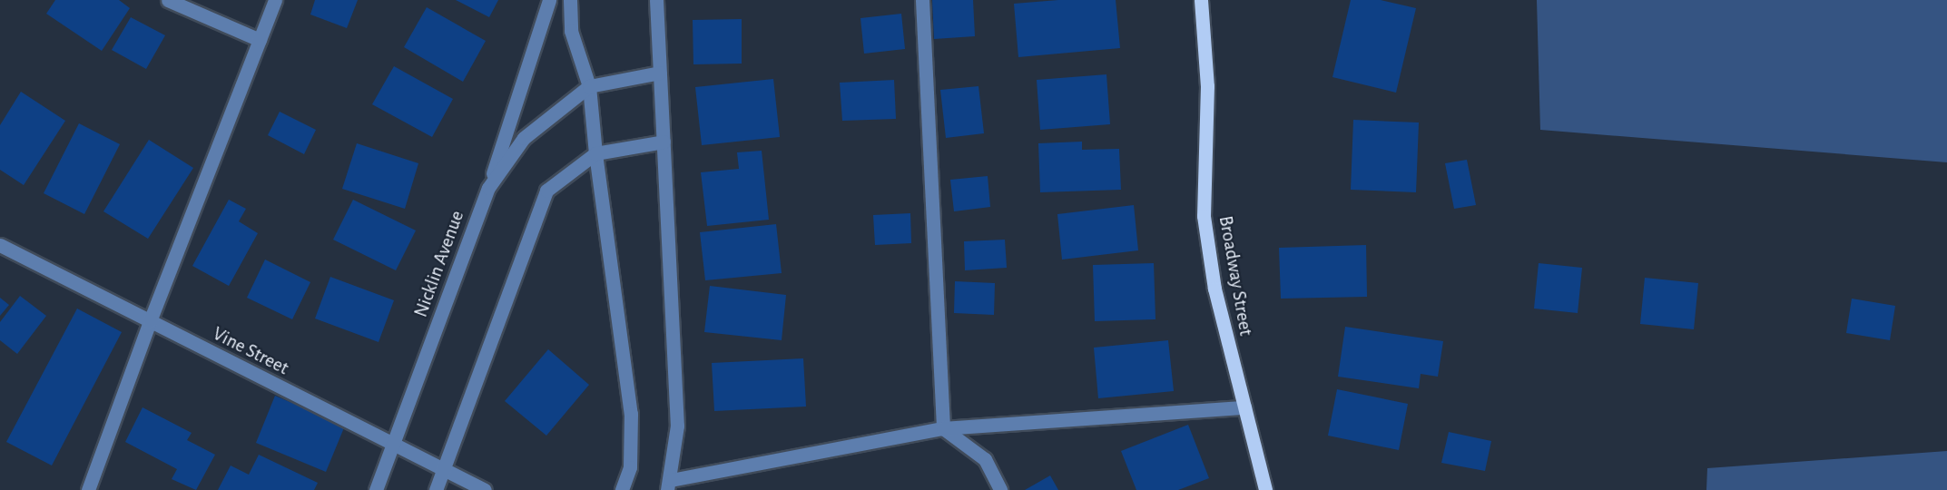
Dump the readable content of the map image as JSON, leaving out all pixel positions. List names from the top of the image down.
{
  "streets": {
    "main road": ["Broadway Street"],
    "street": ["Nicklin Avenue", "Vine Street"]
  },
  "crossings": [
    ["Nicklin Avenue", "Vine Street"]
  ]
}
